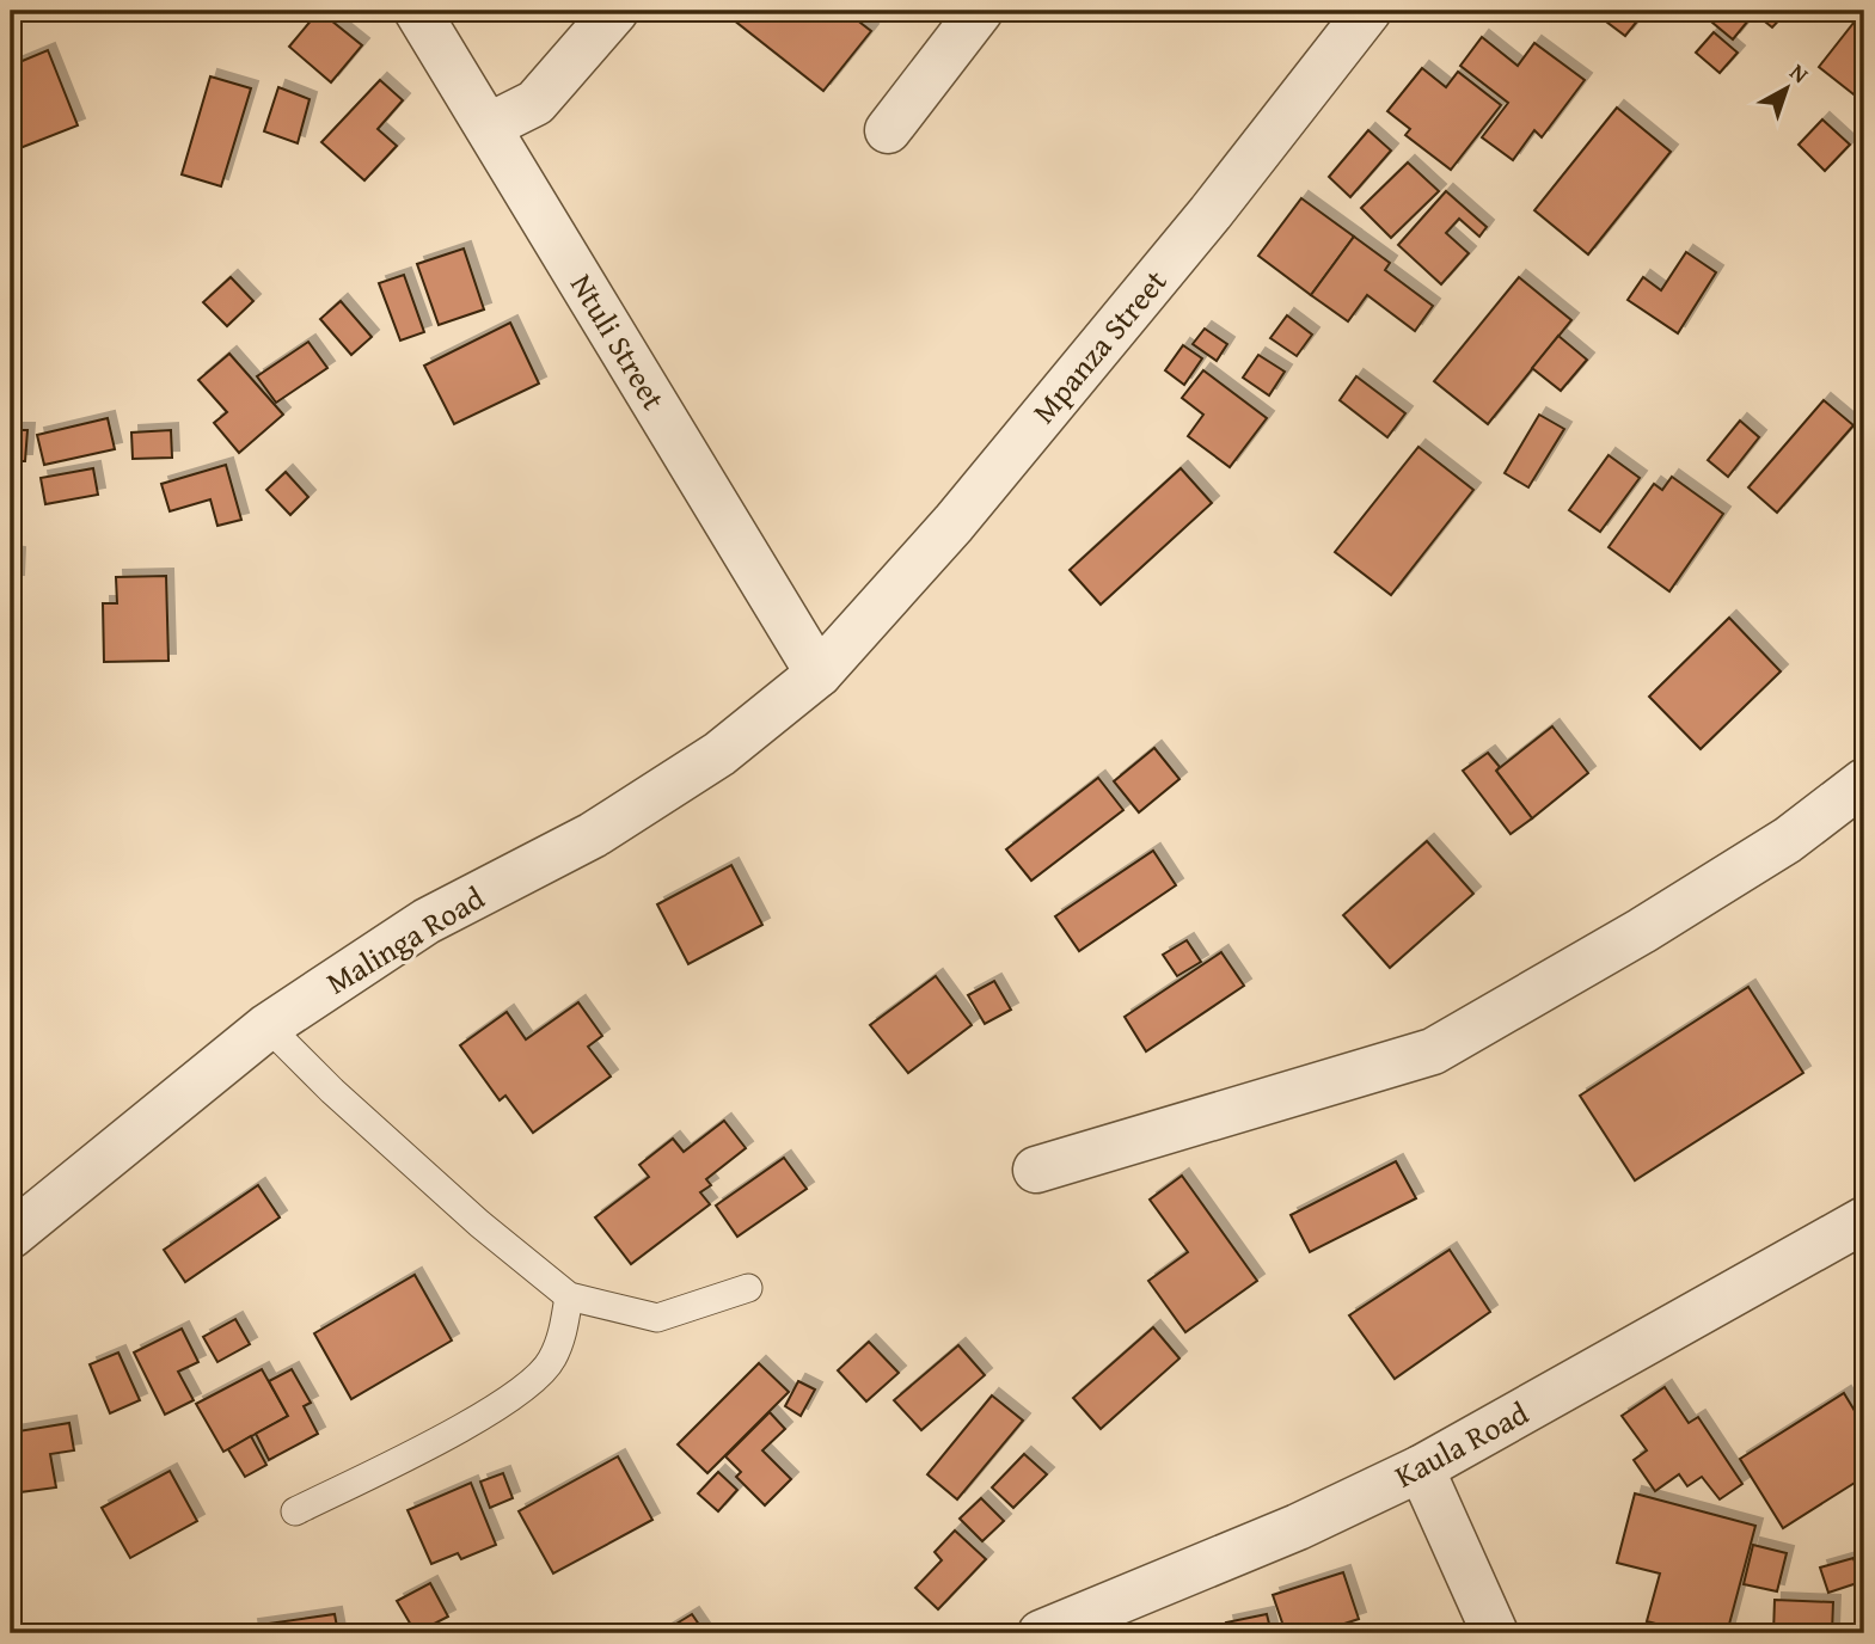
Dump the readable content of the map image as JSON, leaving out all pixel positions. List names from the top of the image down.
{
  "streets": {
    "street": [
      "Ntuli Street",
      "Mpanza Street",
      "Malinga Road",
      "Kaula Road"
    ]
  },
  "crossings": [
    ["Ntuli Street", "Mpanza Street"],
    ["Ntuli Street", "Malinga Road"],
    ["Mpanza Street", "Malinga Road"]
  ],
  "north": "top right"
}
